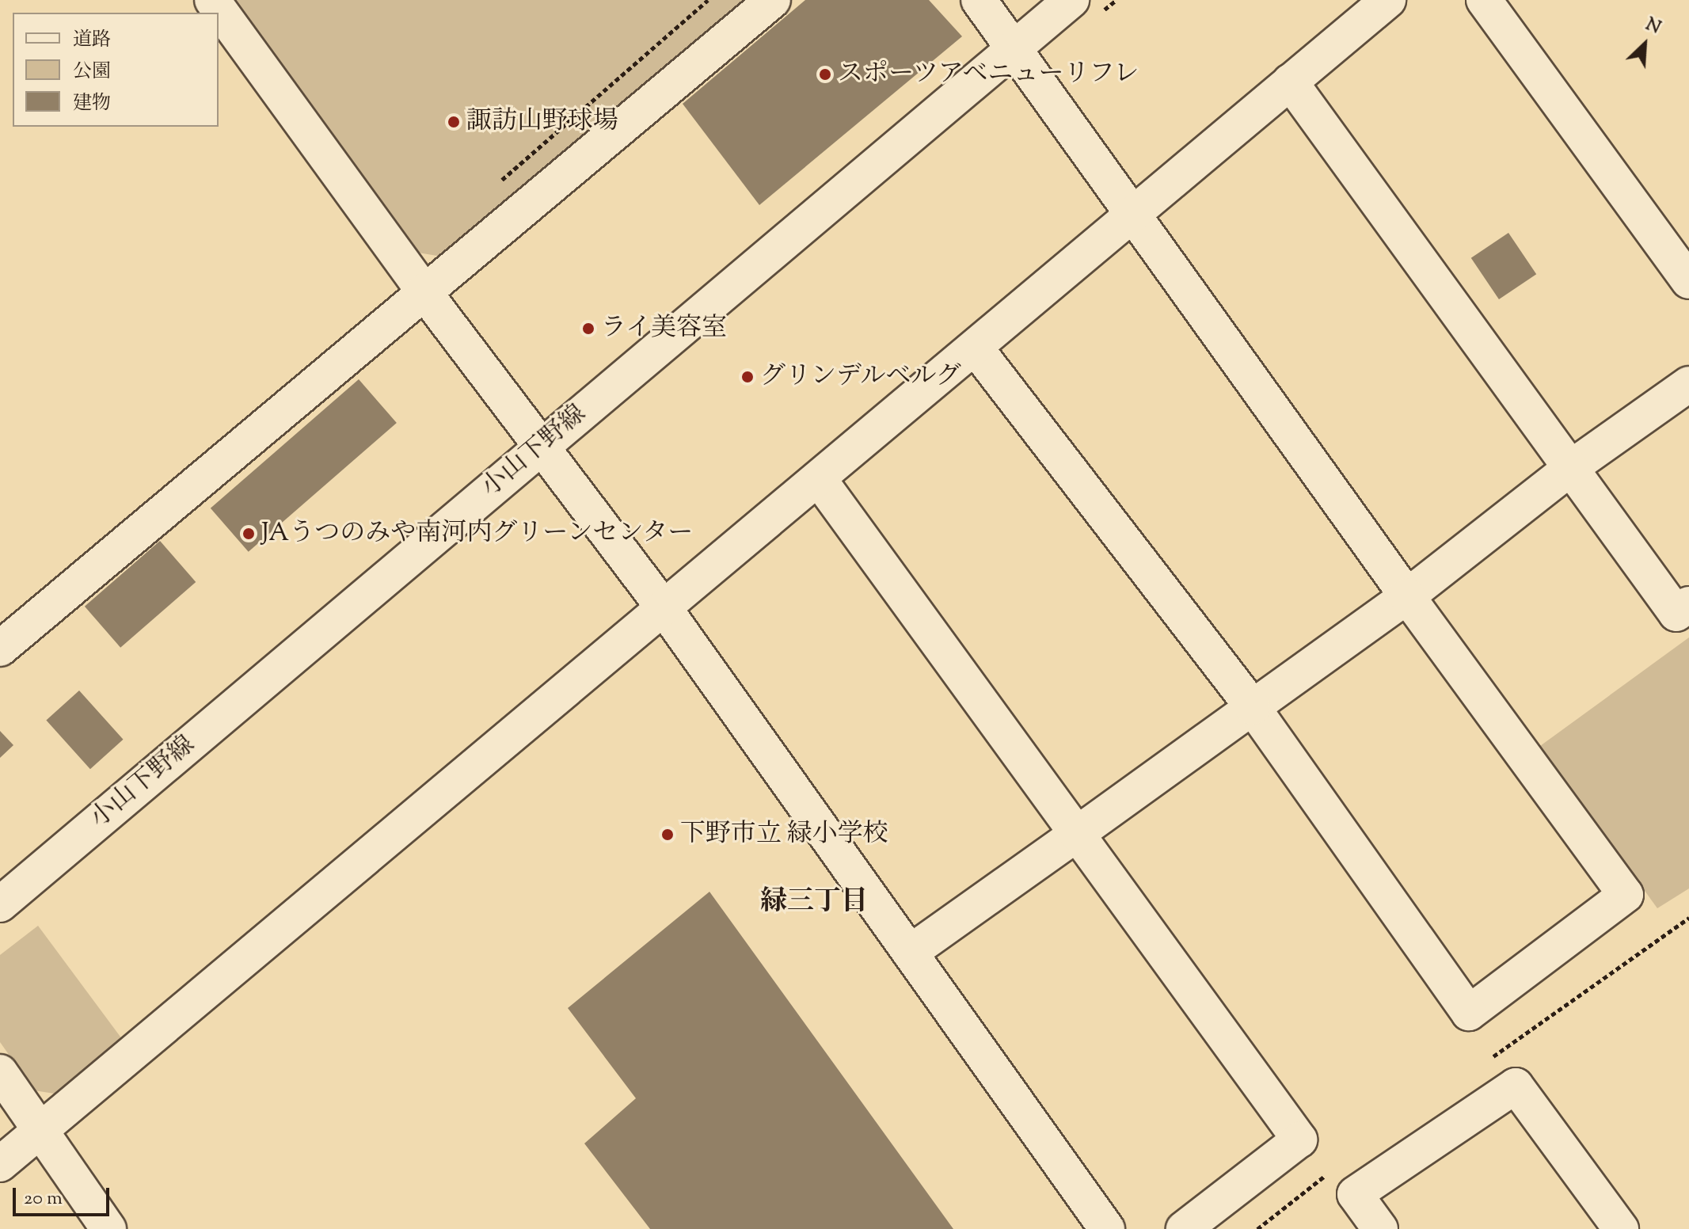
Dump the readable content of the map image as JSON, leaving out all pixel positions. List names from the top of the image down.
{
  "streets": {
    "street": ["小山下野線"]
  },
  "districts": ["緑三丁目"],
  "places": [
    "スポーツアベニューリフレ",
    "諏訪山野球場",
    "ライ美容室",
    "グリンデルベルグ",
    "JAうつのみや南河内グリーンセンター",
    "下野市立 緑小学校"
  ],
  "legend": ["道路", "公園", "建物"],
  "scale_bar": "20 m",
  "north": "top right"
}
